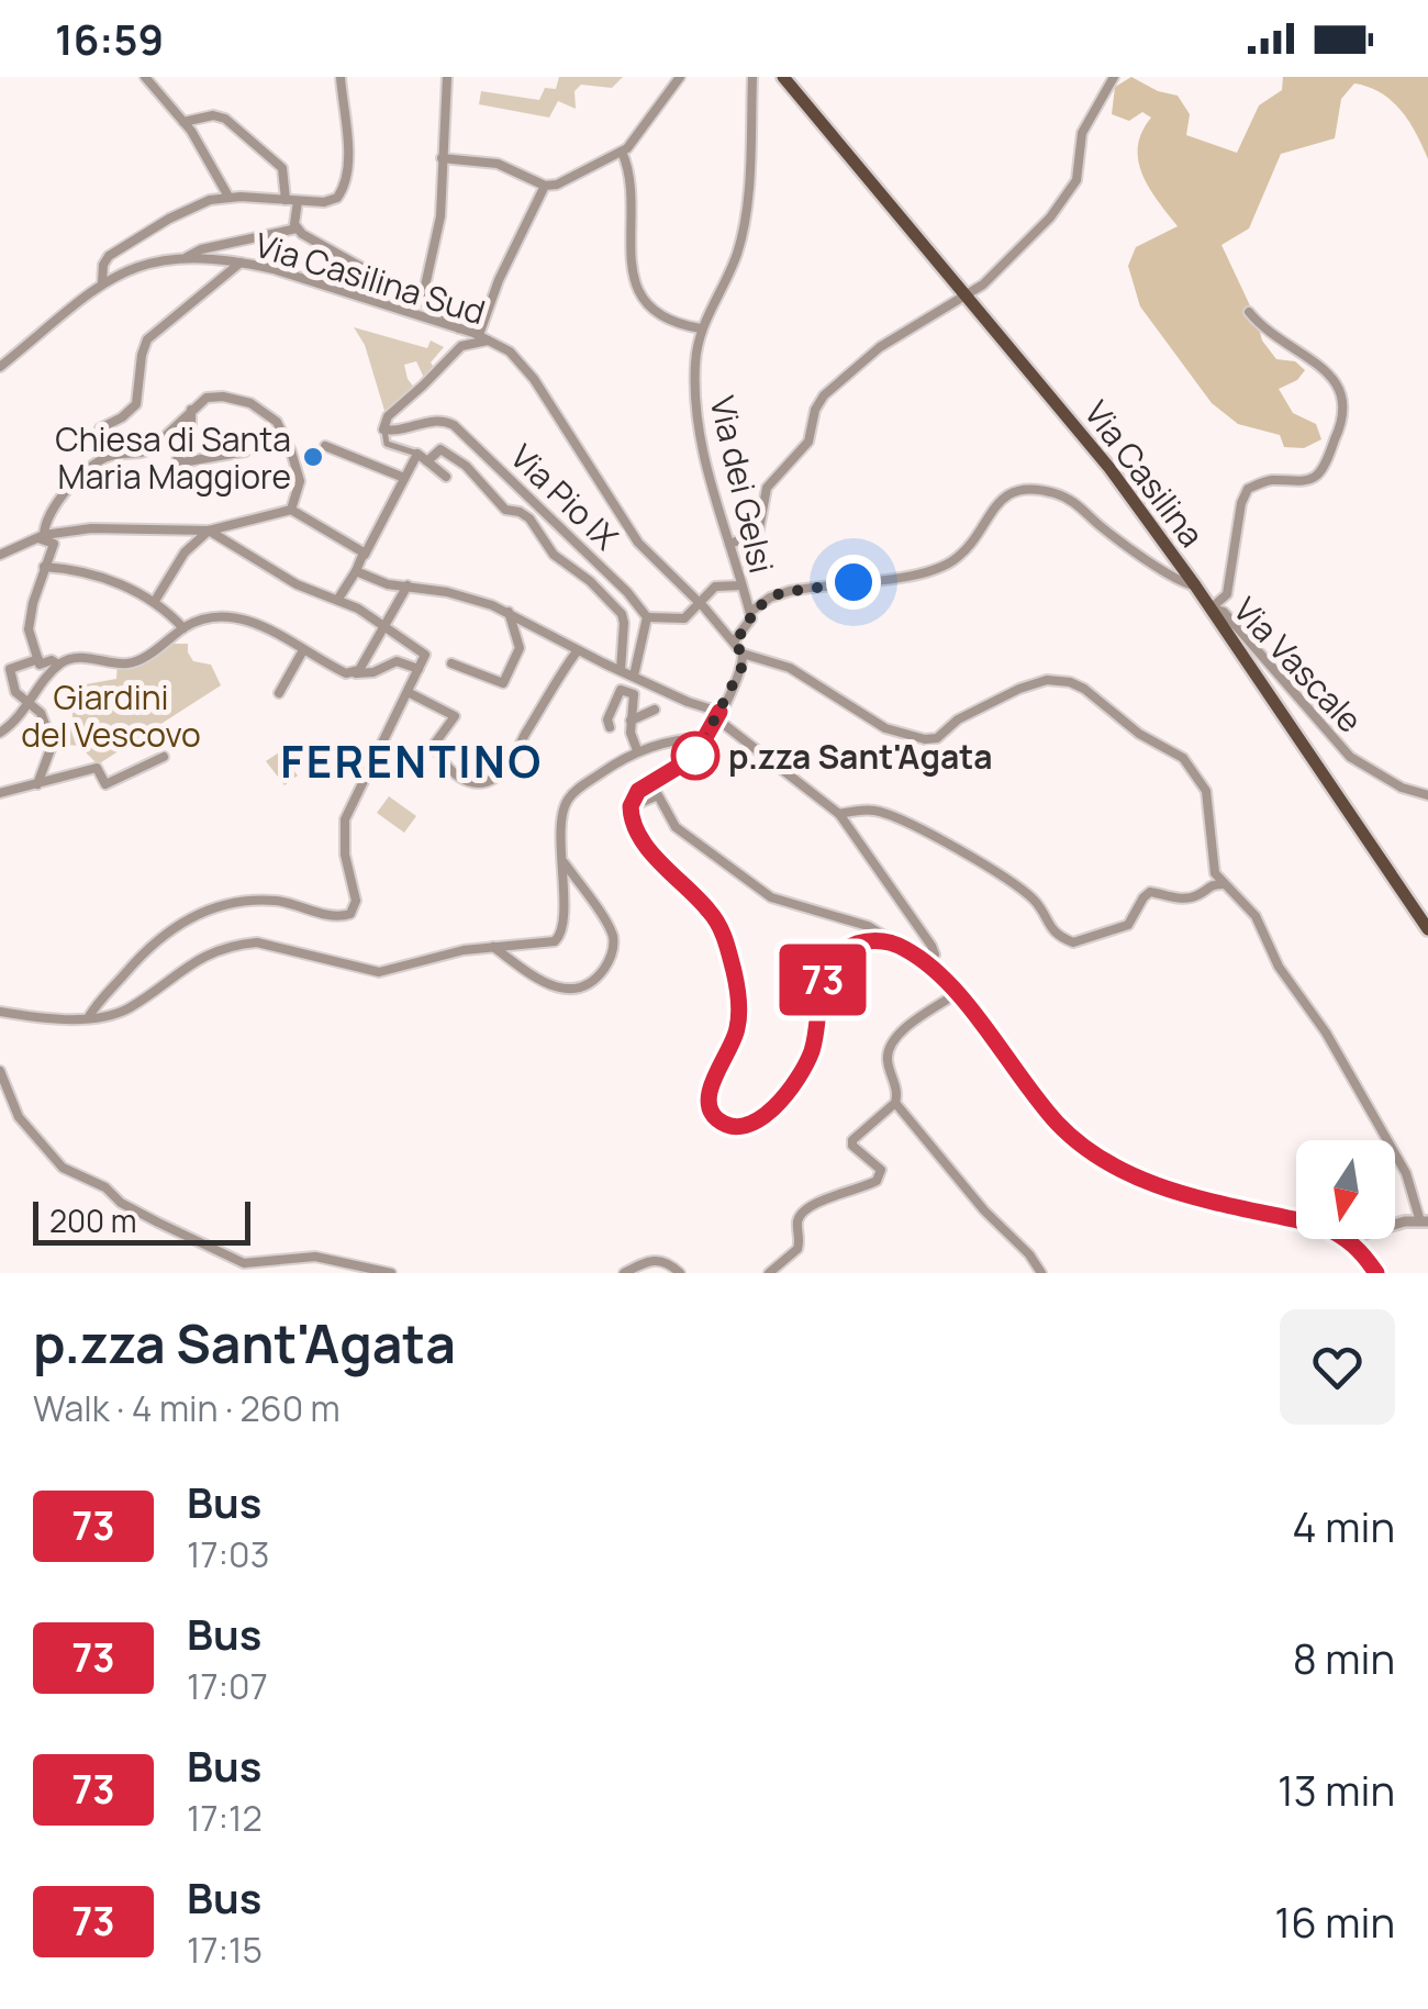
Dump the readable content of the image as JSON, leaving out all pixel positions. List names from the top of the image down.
{
  "streets": {
    "main road": ["Via Casilina"],
    "street": [
      "Via Casilina Sud",
      "Via dei Gelsi",
      "Via Pio IX",
      "Via Vascale"
    ]
  },
  "crossings": [
    ["Via Casilina Sud", "Via dei Gelsi"],
    ["Via Casilina", "Via Vascale"]
  ],
  "districts": ["FERENTINO"],
  "parks": ["Giardini del Vescovo"],
  "places": ["Chiesa di Santa Maria Maggiore", "p.zza Sant'Agata"],
  "lines": ["bus line 73"],
  "scale_bar": "200 m",
  "north": "bottom",
  "page": {
    "status": "16:59",
    "on_map": "73",
    "scale": "200 m",
    "heading": ["p.zza Sant'Agata", "Walk · 4 min · 260 m"],
    "list": [
      {
        "mark": "73",
        "name": "Bus",
        "note": "17:03",
        "value": "4 min"
      },
      {
        "mark": "73",
        "name": "Bus",
        "note": "17:07",
        "value": "8 min"
      },
      {
        "mark": "73",
        "name": "Bus",
        "note": "17:12",
        "value": "13 min"
      },
      {
        "mark": "73",
        "name": "Bus",
        "note": "17:15",
        "value": "16 min"
      }
    ]
  }
}
